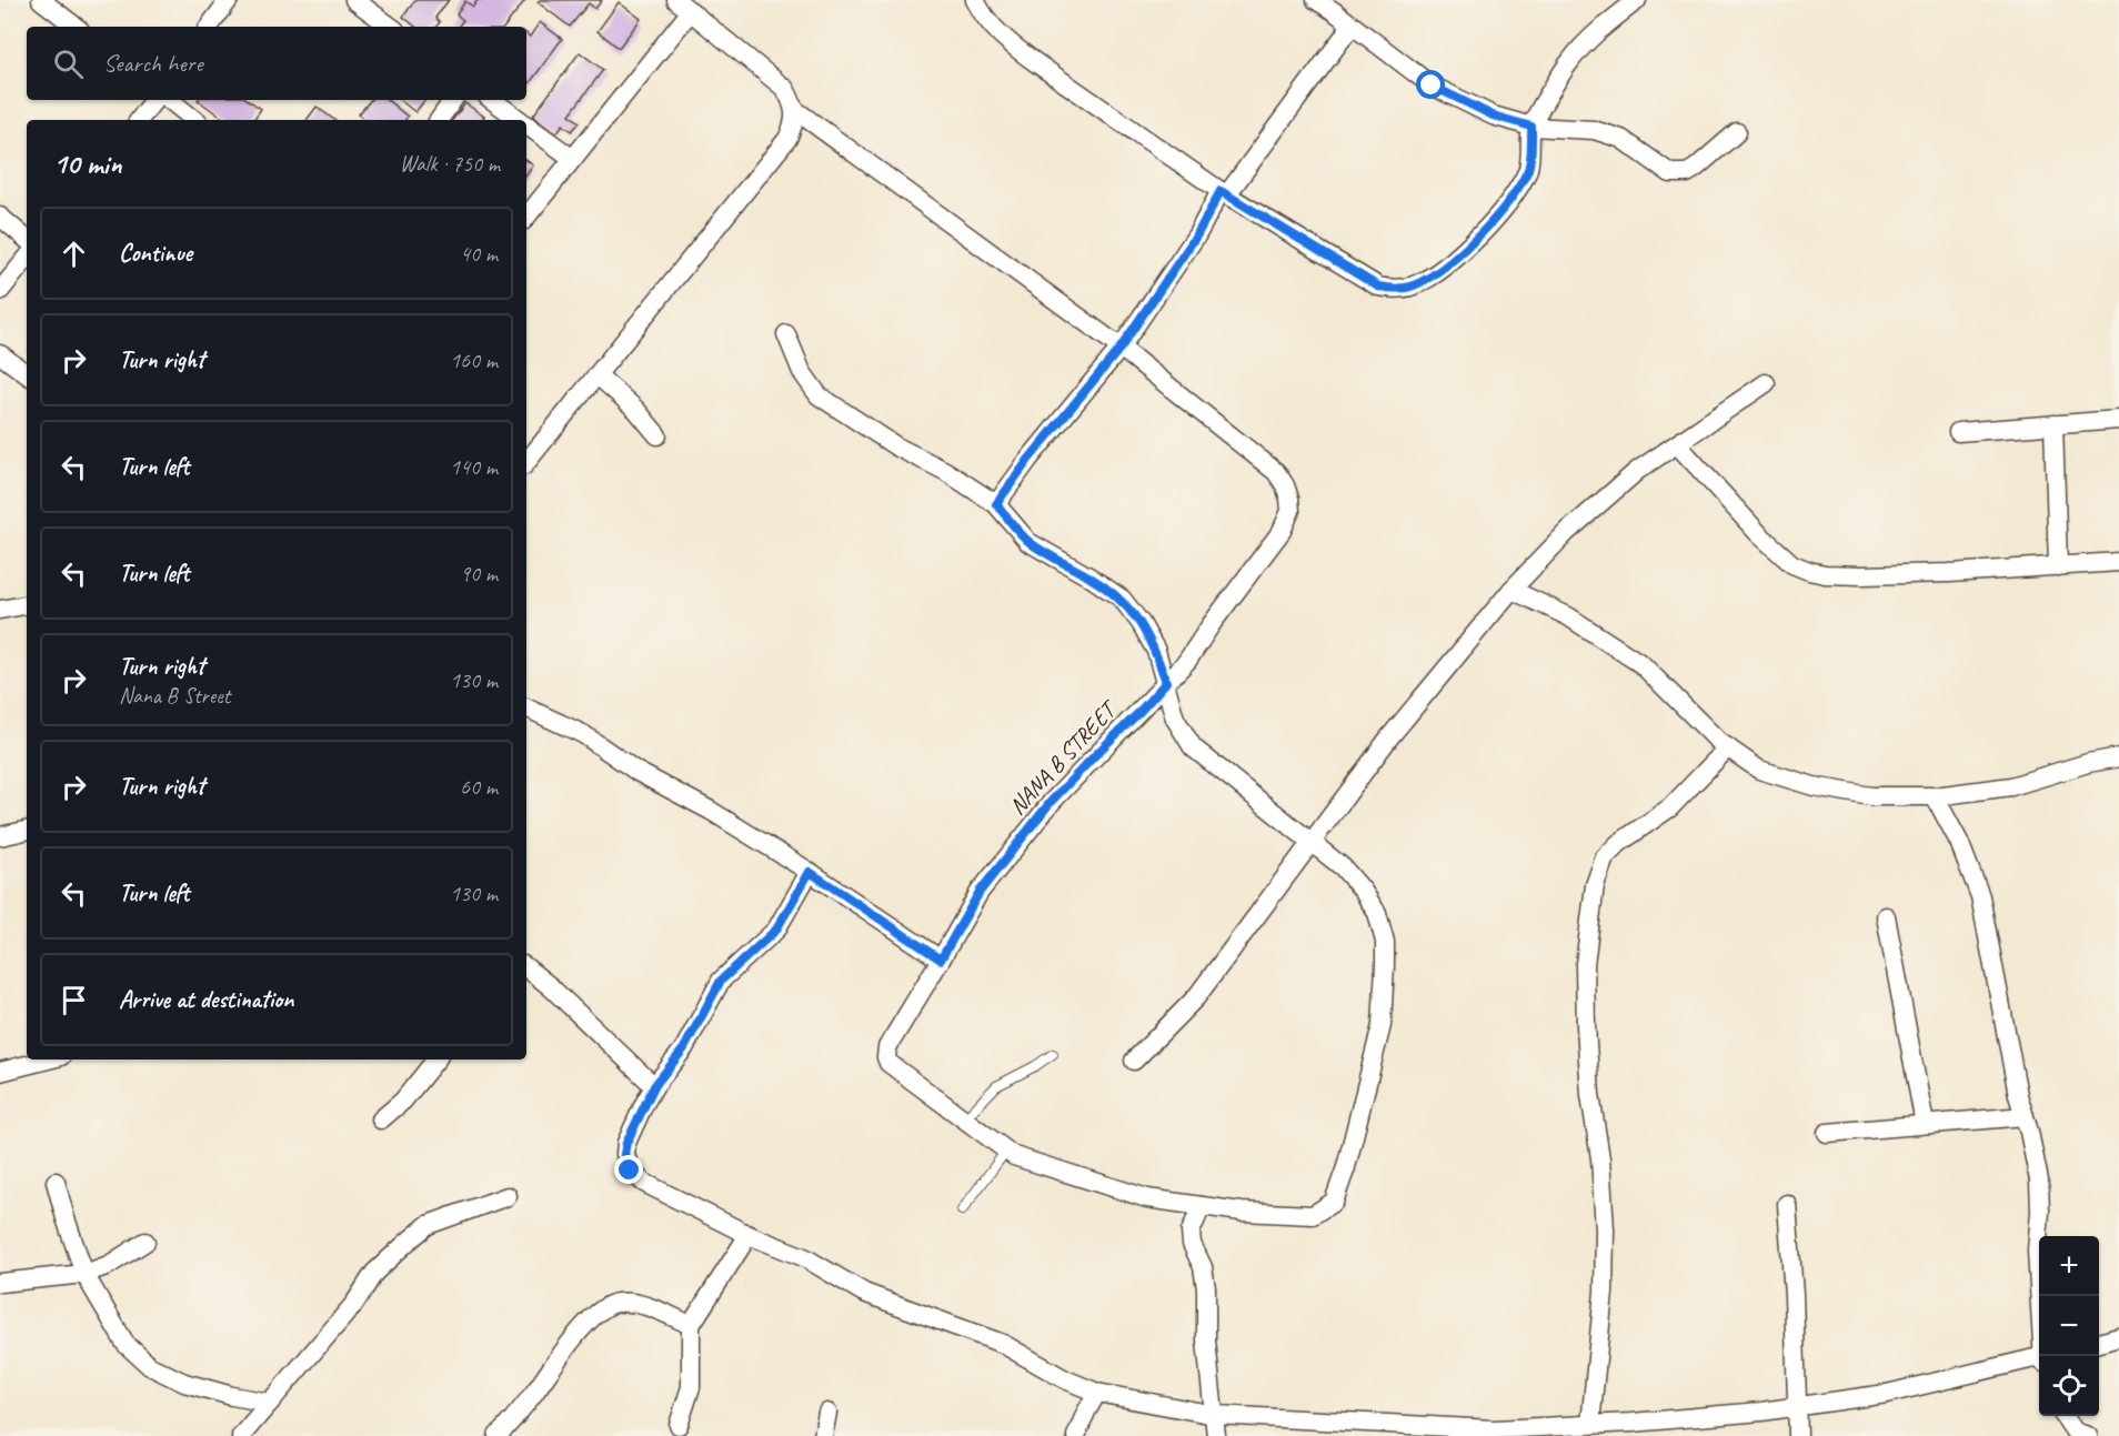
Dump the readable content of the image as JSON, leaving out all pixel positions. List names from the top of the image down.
{
  "streets": {
    "street": ["NANA B STREET"]
  },
  "page": {
    "search": "Search here",
    "heading": ["10 min", "Walk · 750 m"],
    "list": [
      ["Continue", "40 m"],
      ["Turn right", "160 m"],
      ["Turn left", "140 m"],
      ["Turn left", "90 m"],
      ["Turn right", "Nana B Street", "130 m"],
      ["Turn right", "60 m"],
      ["Turn left", "130 m"],
      "Arrive at destination"
    ],
    "map_buttons": ["+", "−"]
  }
}
